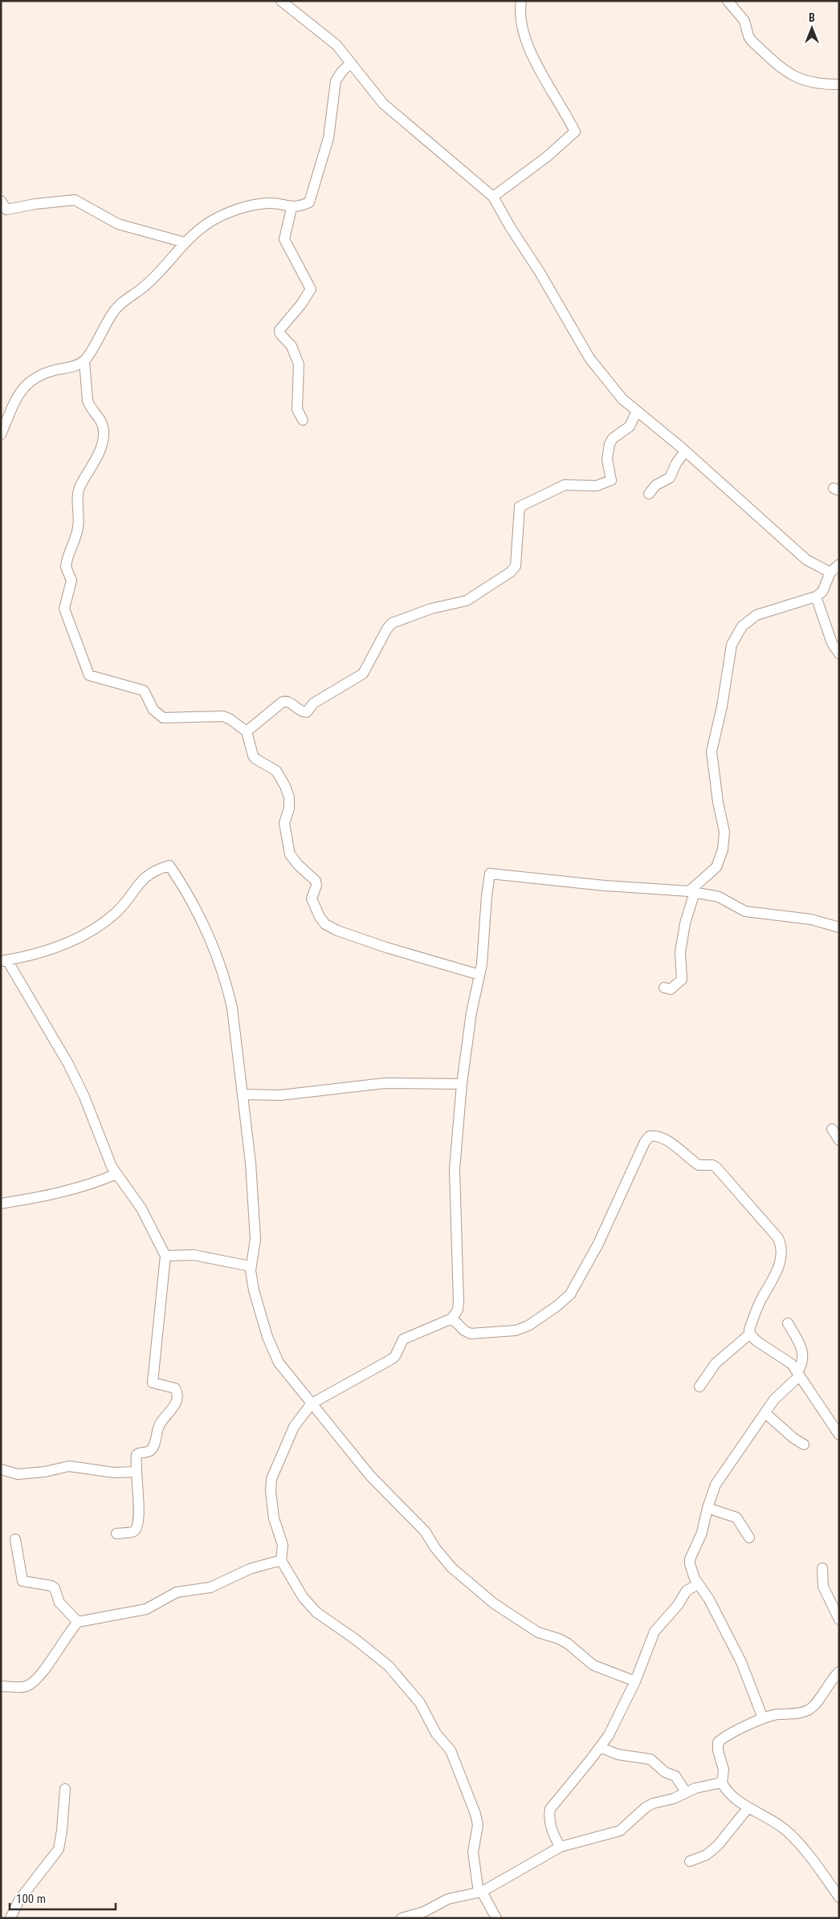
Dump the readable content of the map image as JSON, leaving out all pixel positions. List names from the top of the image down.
{
  "scale_bar": "100 m",
  "north": "top"
}
